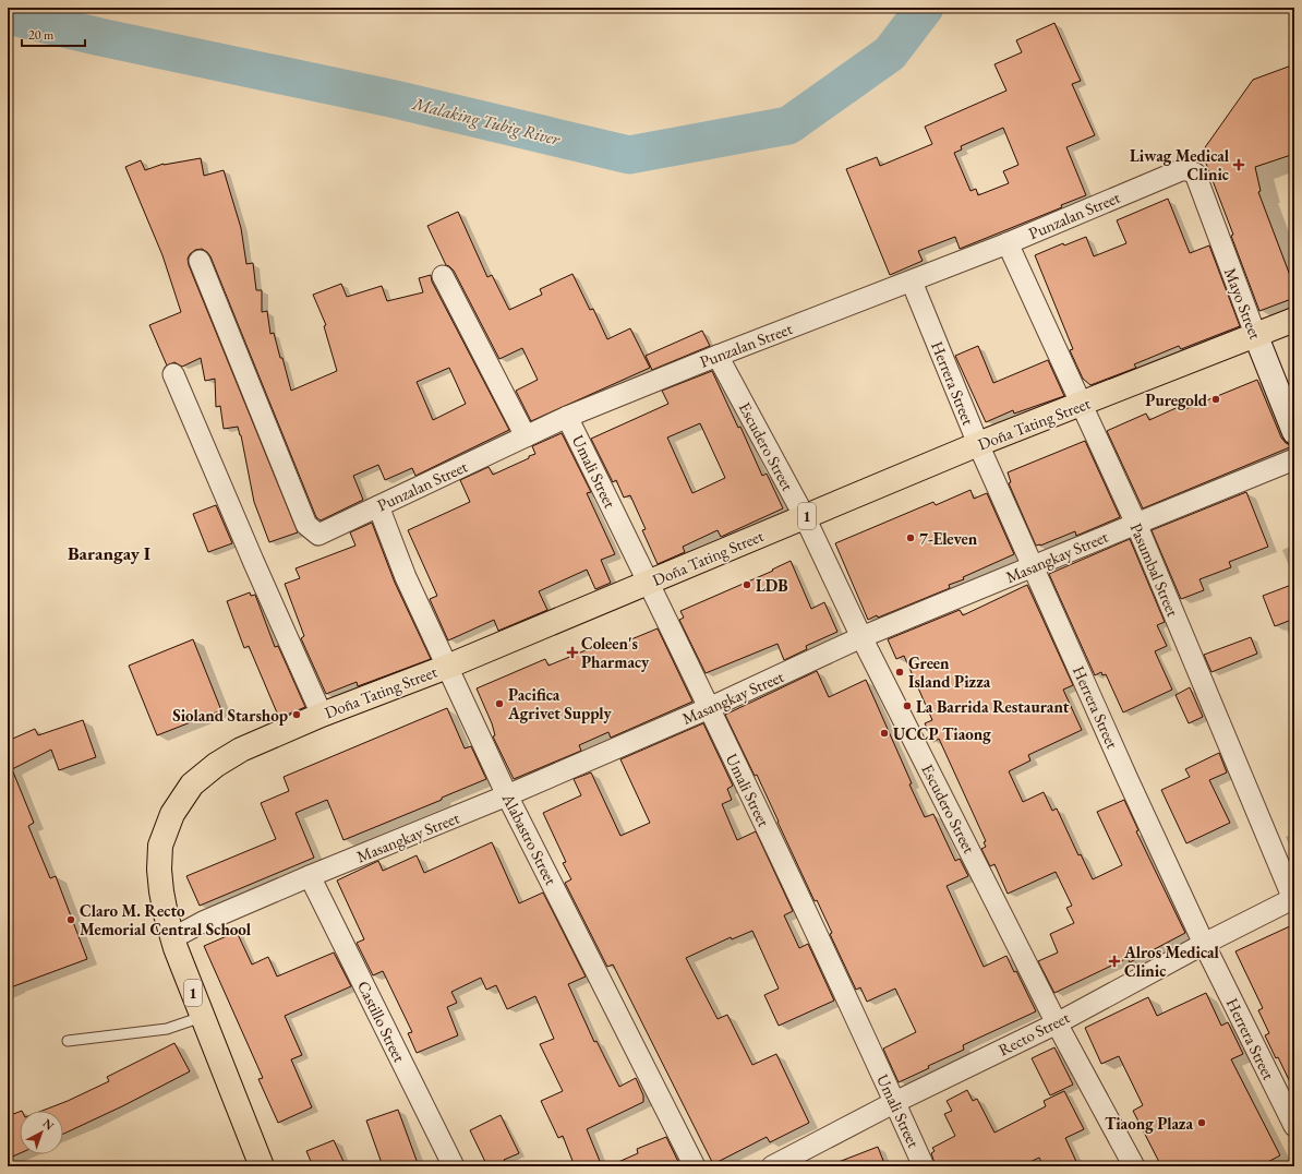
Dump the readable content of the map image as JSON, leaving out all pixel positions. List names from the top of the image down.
{
  "streets": {
    "main road": ["Doña Tating Street", "1"],
    "street": [
      "Punzalan Street",
      "Mayo Street",
      "Herrera Street",
      "Escudero Street",
      "Umali Street",
      "Masangkay Street",
      "Pasumbal Street",
      "Alabastro Street",
      "Castillo Street",
      "Recto Street"
    ]
  },
  "crossings": [
    ["Punzalan Street", "Mayo Street"],
    ["Punzalan Street", "Herrera Street"],
    ["Punzalan Street", "Escudero Street"],
    ["Punzalan Street", "Umali Street"],
    ["Punzalan Street", "Pasumbal Street"],
    ["Punzalan Street", "Alabastro Street"],
    ["Mayo Street", "Doña Tating Street"],
    ["Herrera Street", "Doña Tating Street"],
    ["Herrera Street", "Masangkay Street"],
    ["Herrera Street", "Recto Street"],
    ["Doña Tating Street", "Escudero Street"],
    ["Doña Tating Street", "Umali Street"],
    ["Doña Tating Street", "1"],
    ["Doña Tating Street", "Masangkay Street"],
    ["Doña Tating Street", "Pasumbal Street"],
    ["Doña Tating Street", "Alabastro Street"],
    ["Escudero Street", "Masangkay Street"],
    ["Escudero Street", "Recto Street"],
    ["Umali Street", "Masangkay Street"],
    ["Umali Street", "Recto Street"],
    ["1", "Masangkay Street"],
    ["Masangkay Street", "Pasumbal Street"],
    ["Masangkay Street", "Alabastro Street"],
    ["Masangkay Street", "Castillo Street"],
    ["Pasumbal Street", "Recto Street"]
  ],
  "districts": ["Barangay I"],
  "water": ["Malaking Tubig River"],
  "places": {
    "health": ["Liwag Medical Clinic", "Coleen's Pharmacy", "Alros Medical Clinic"],
    "other": [
      "Puregold",
      "7-Eleven",
      "LDB",
      "Green Island Pizza",
      "Pacifica Agrivet Supply",
      "La Barrida Restaurant",
      "Sioland Starshop",
      "UCCP Tiaong",
      "Claro M. Recto Memorial Central School",
      "Tiaong Plaza"
    ]
  },
  "scale_bar": "20 m",
  "north": "top right"
}
